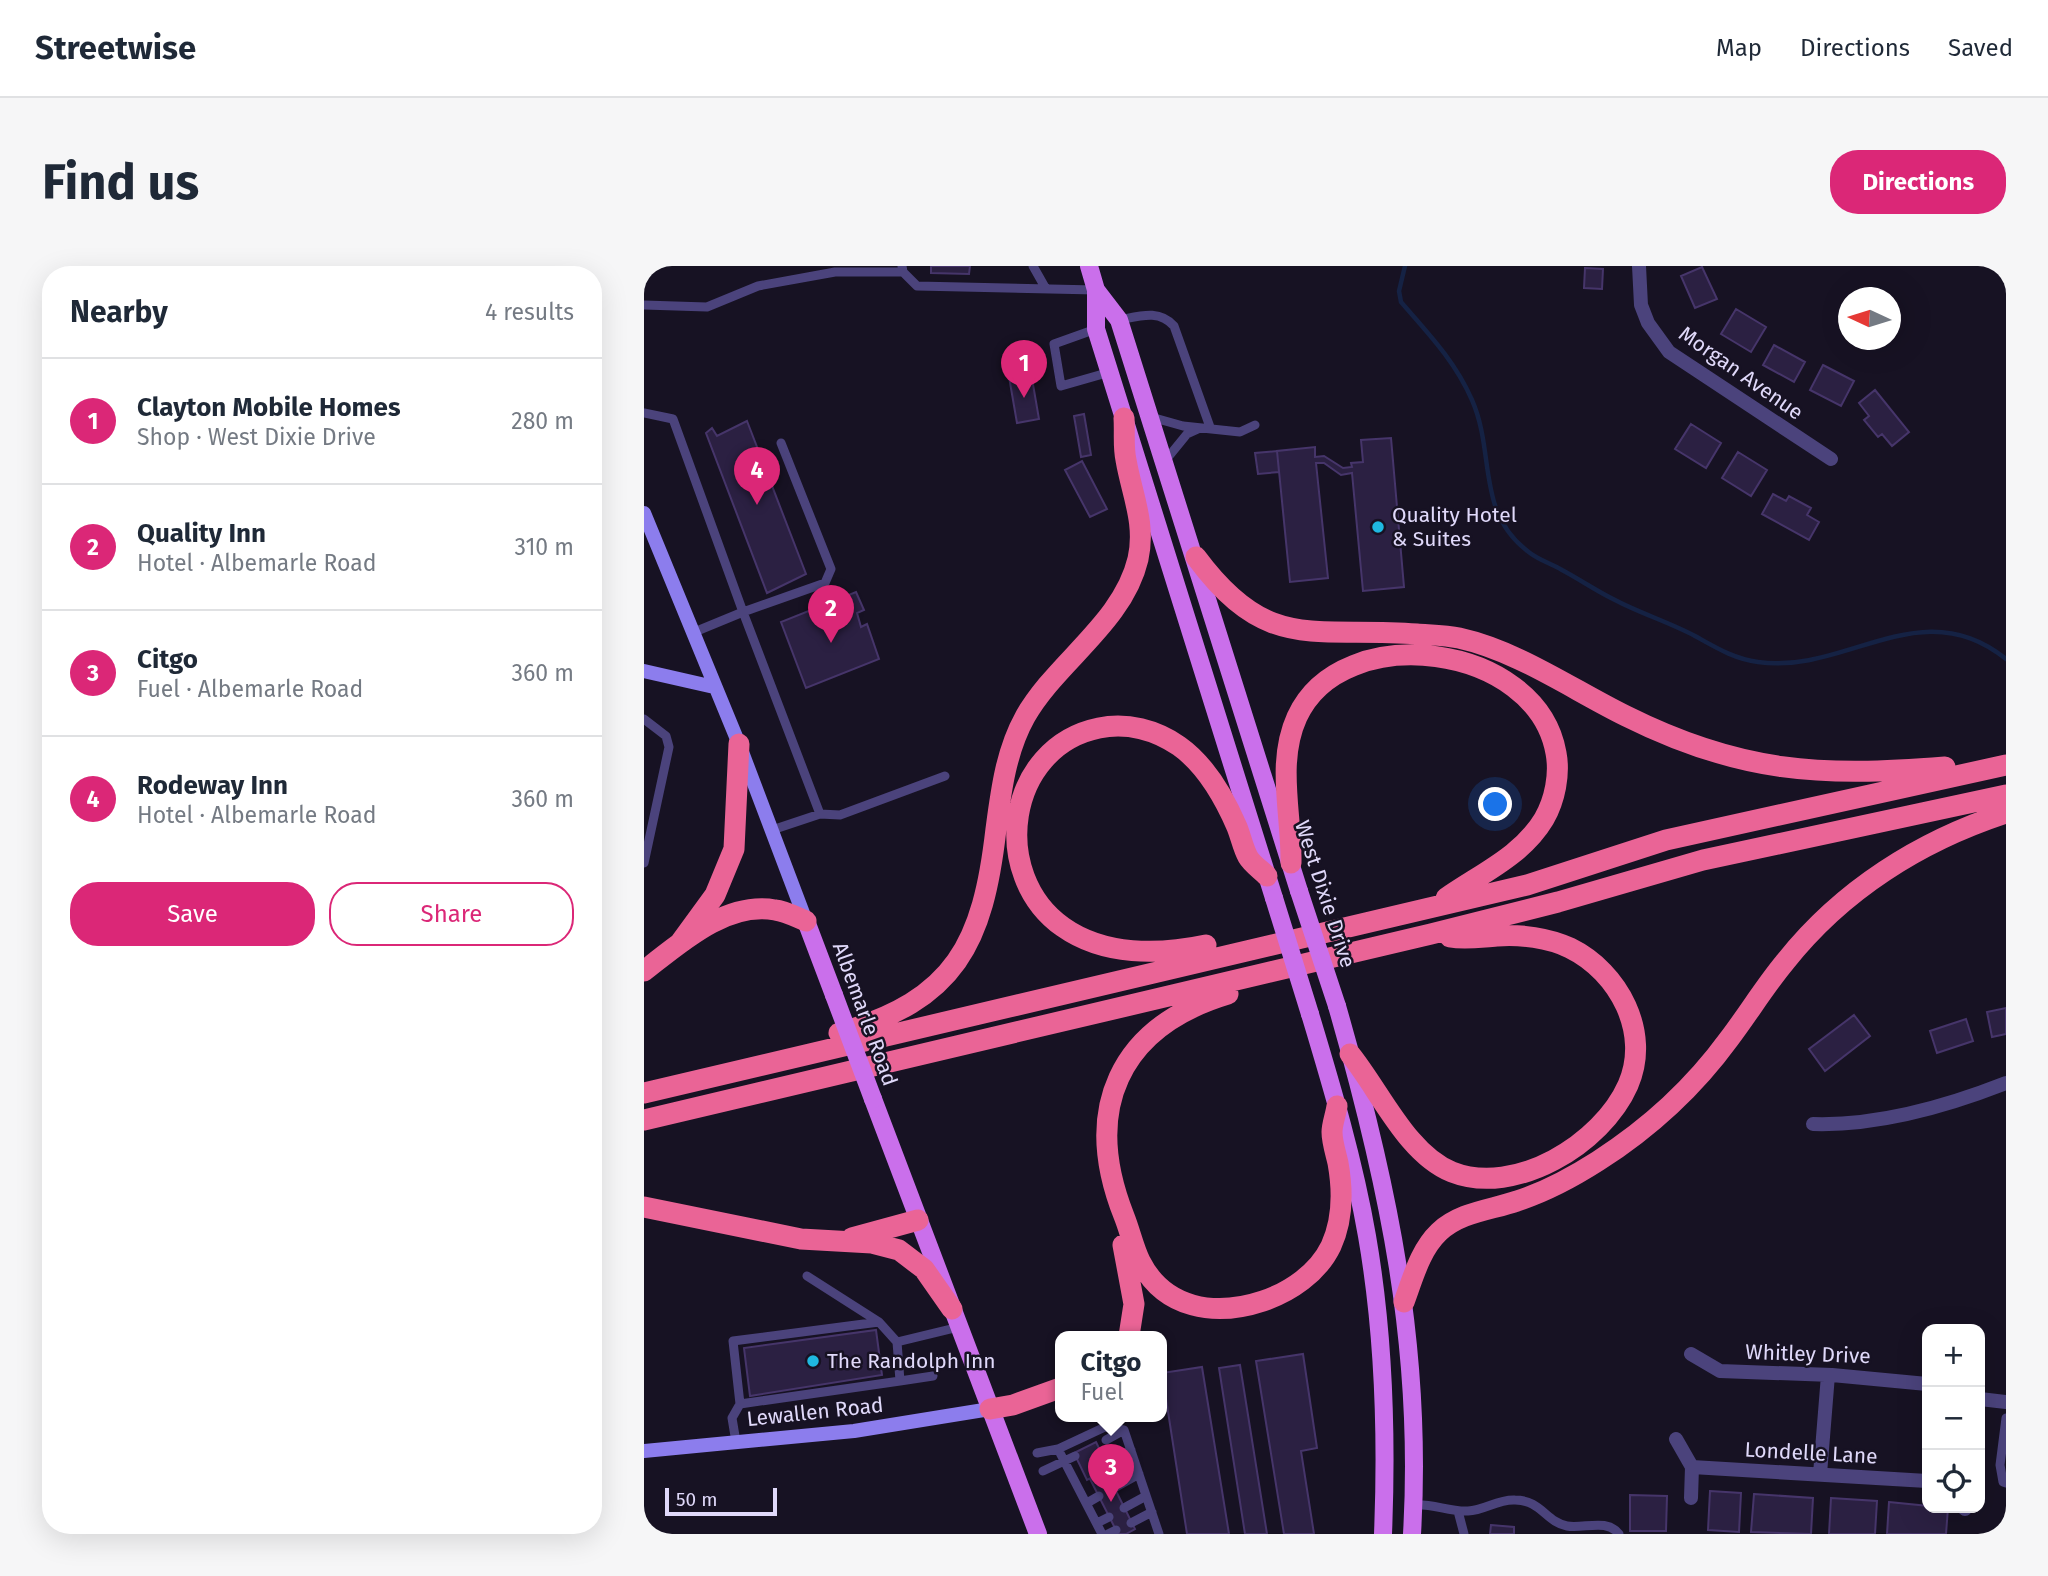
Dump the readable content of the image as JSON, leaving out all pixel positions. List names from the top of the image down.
{
  "streets": {
    "main road": ["West Dixie Drive", "Albemarle Road", "Lewallen Road"],
    "street": ["Morgan Avenue", "Whitley Drive", "Londelle Lane"]
  },
  "crossings": [
    ["Albemarle Road", "Lewallen Road"]
  ],
  "places": ["Quality Hotel & Suites", "The Randolph Inn"],
  "scale_bar": "50 m",
  "north": "left",
  "page": {
    "header": "Streetwise",
    "nav": ["Map", "Directions", "Saved"],
    "buttons": [
      "Directions",
      ["Save", "Share"]
    ],
    "title": "Find us",
    "heading": ["Nearby", "4 results"],
    "pins": [
      "1",
      "4",
      "2",
      "3"
    ],
    "list": [
      {
        "mark": "1",
        "name": "Clayton Mobile Homes",
        "note": "Shop · West Dixie Drive",
        "value": "280 m"
      },
      {
        "mark": "2",
        "name": "Quality Inn",
        "note": "Hotel · Albemarle Road",
        "value": "310 m"
      },
      {
        "mark": "3",
        "name": "Citgo",
        "note": "Fuel · Albemarle Road",
        "value": "360 m"
      },
      {
        "mark": "4",
        "name": "Rodeway Inn",
        "note": "Hotel · Albemarle Road",
        "value": "360 m"
      }
    ],
    "map_buttons": ["+", "−"],
    "popup": ["Citgo", "Fuel"],
    "scale": "50 m"
  }
}
